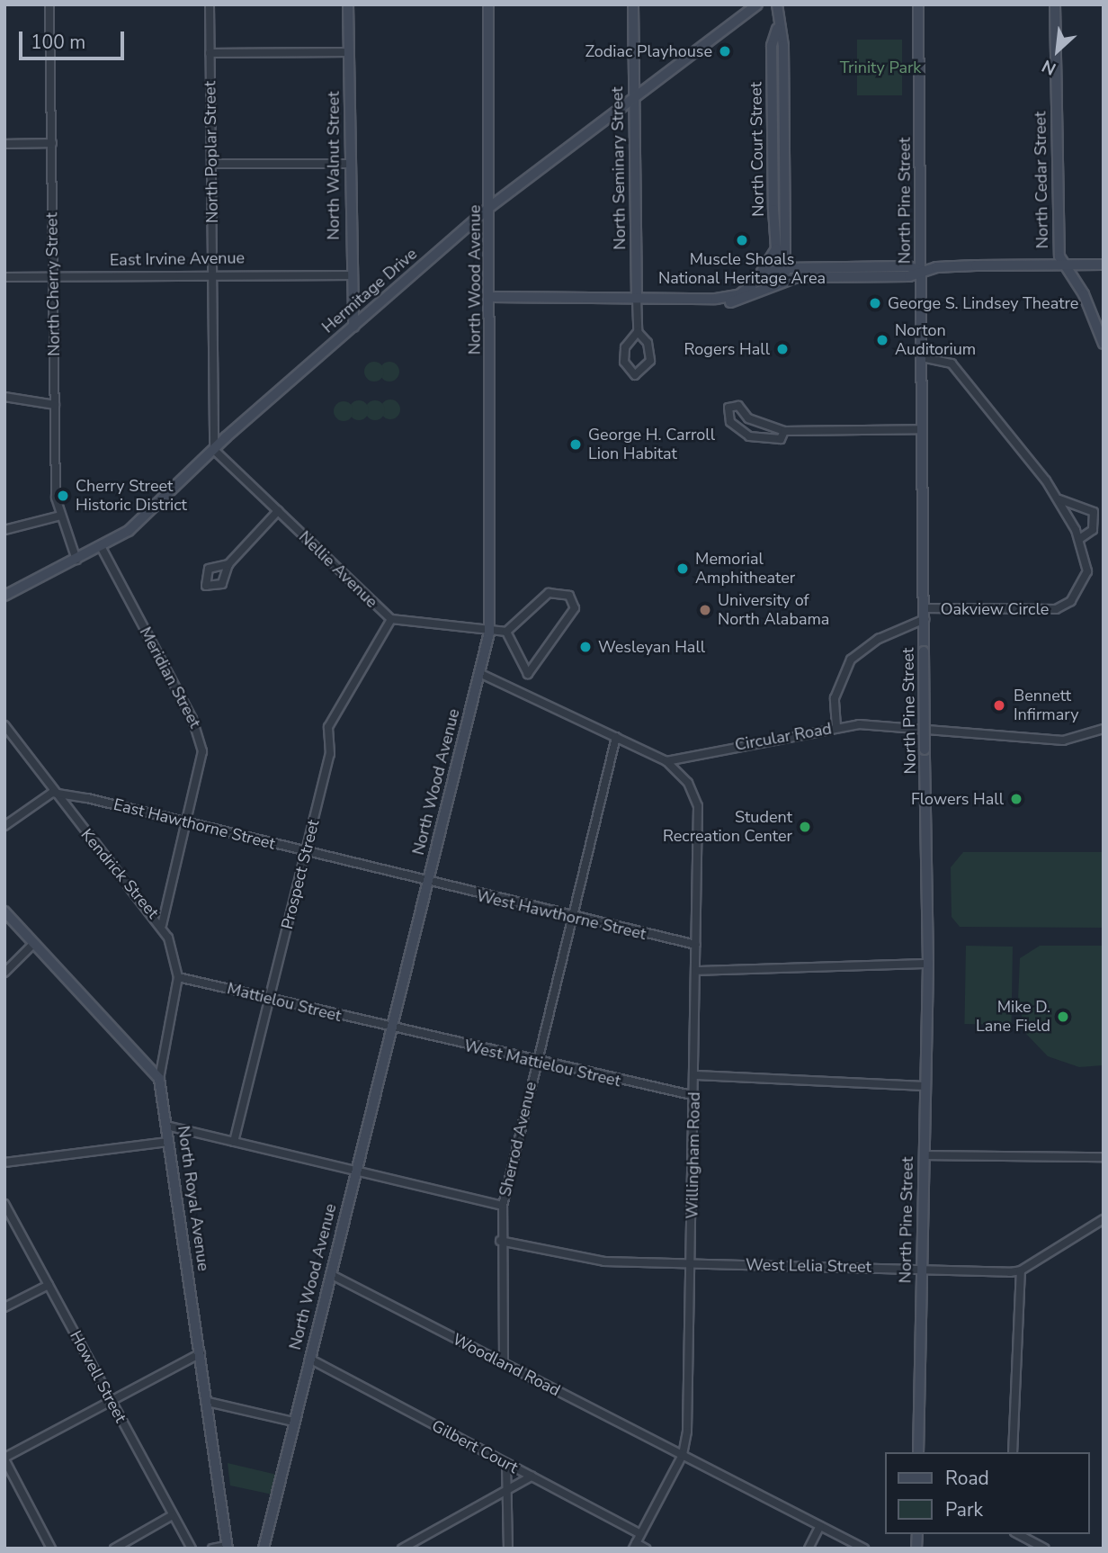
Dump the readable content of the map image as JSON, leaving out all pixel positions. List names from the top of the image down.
{
  "streets": {
    "street": [
      "North Court Street",
      "North Poplar Street",
      "North Walnut Street",
      "North Seminary Street",
      "North Cedar Street",
      "North Pine Street",
      "East Irvine Avenue",
      "North Wood Avenue",
      "North Cherry Street",
      "Hermitage Drive",
      "Nellie Avenue",
      "Oakview Circle",
      "Meridian Street",
      "Circular Road",
      "East Hawthorne Street",
      "Kendrick Street",
      "Prospect Street",
      "West Hawthorne Street",
      "Mattielou Street",
      "West Mattielou Street",
      "Sherrod Avenue",
      "Willingham Road",
      "North Royal Avenue",
      "West Lelia Street",
      "Woodland Road",
      "Howell Street",
      "Gilbert Court"
    ]
  },
  "crossings": [
    ["North Poplar Street", "East Irvine Avenue"],
    ["North Poplar Street", "Hermitage Drive"],
    ["North Poplar Street", "Nellie Avenue"],
    ["North Walnut Street", "East Irvine Avenue"],
    ["North Walnut Street", "Hermitage Drive"],
    ["North Seminary Street", "Hermitage Drive"],
    ["North Pine Street", "Oakview Circle"],
    ["North Pine Street", "West Lelia Street"],
    ["East Irvine Avenue", "North Cherry Street"],
    ["North Wood Avenue", "Hermitage Drive"],
    ["North Wood Avenue", "Nellie Avenue"],
    ["North Wood Avenue", "East Hawthorne Street"],
    ["North Wood Avenue", "West Hawthorne Street"],
    ["North Wood Avenue", "Mattielou Street"],
    ["North Wood Avenue", "West Mattielou Street"],
    ["North Wood Avenue", "Woodland Road"],
    ["North Wood Avenue", "Gilbert Court"],
    ["North Cherry Street", "Hermitage Drive"],
    ["Hermitage Drive", "Nellie Avenue"],
    ["Hermitage Drive", "Meridian Street"],
    ["Nellie Avenue", "Prospect Street"],
    ["Meridian Street", "East Hawthorne Street"],
    ["Meridian Street", "Kendrick Street"],
    ["Circular Road", "Willingham Road"],
    ["East Hawthorne Street", "Kendrick Street"],
    ["East Hawthorne Street", "Prospect Street"],
    ["East Hawthorne Street", "West Hawthorne Street"],
    ["Kendrick Street", "Mattielou Street"],
    ["Kendrick Street", "North Royal Avenue"],
    ["Prospect Street", "Mattielou Street"],
    ["West Hawthorne Street", "Sherrod Avenue"],
    ["West Hawthorne Street", "Willingham Road"],
    ["Mattielou Street", "West Mattielou Street"],
    ["West Mattielou Street", "Sherrod Avenue"],
    ["West Mattielou Street", "Willingham Road"],
    ["Sherrod Avenue", "West Lelia Street"],
    ["Sherrod Avenue", "Woodland Road"],
    ["Willingham Road", "West Lelia Street"],
    ["Willingham Road", "Woodland Road"],
    ["Willingham Road", "Gilbert Court"]
  ],
  "parks": ["Trinity Park"],
  "places": [
    "Zodiac Playhouse",
    "Muscle Shoals National Heritage Area",
    "George S. Lindsey Theatre",
    "Norton Auditorium",
    "Rogers Hall",
    "George H. Carroll Lion Habitat",
    "Cherry Street Historic District",
    "Memorial Amphitheater",
    "University of North Alabama",
    "Wesleyan Hall",
    "Bennett Infirmary",
    "Flowers Hall",
    "Student Recreation Center",
    "Mike D. Lane Field"
  ],
  "legend": ["Road", "Park"],
  "scale_bar": "100 m",
  "north": "bottom left"
}
